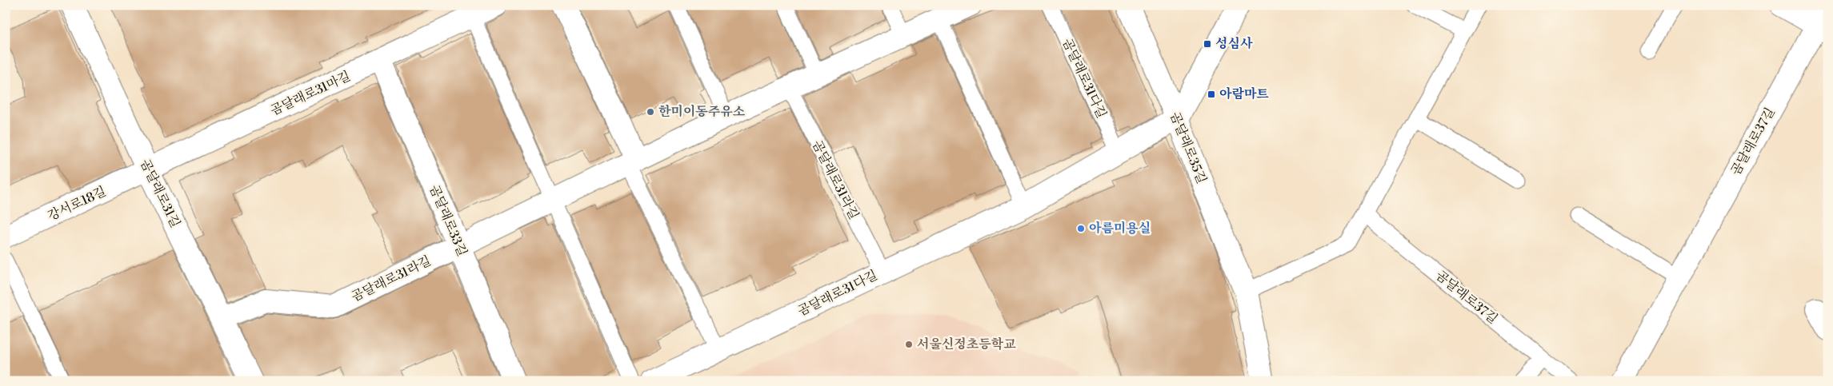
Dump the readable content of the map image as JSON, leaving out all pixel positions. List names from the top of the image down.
{
  "streets": {
    "street": [
      "곰달래로31다길",
      "곰달래로31마길",
      "곰달래로37길",
      "곰달래로35길",
      "곰달래로31라길",
      "곰달래로31길",
      "강서로18길",
      "곰달래로33길"
    ]
  },
  "crossings": [
    ["곰달래로31다길", "곰달래로35길"],
    ["곰달래로31다길", "곰달래로31라길"],
    ["곰달래로31마길", "곰달래로31길"],
    ["곰달래로31마길", "강서로18길"],
    ["곰달래로31마길", "곰달래로33길"],
    ["곰달래로31라길", "곰달래로31길"],
    ["곰달래로31라길", "곰달래로33길"],
    ["곰달래로31길", "강서로18길"]
  ],
  "places": {
    "transit": ["성심사", "아람마트"],
    "other": ["한미이동주유소", "아름미용실", "서울신정초등학교"]
  }
}
